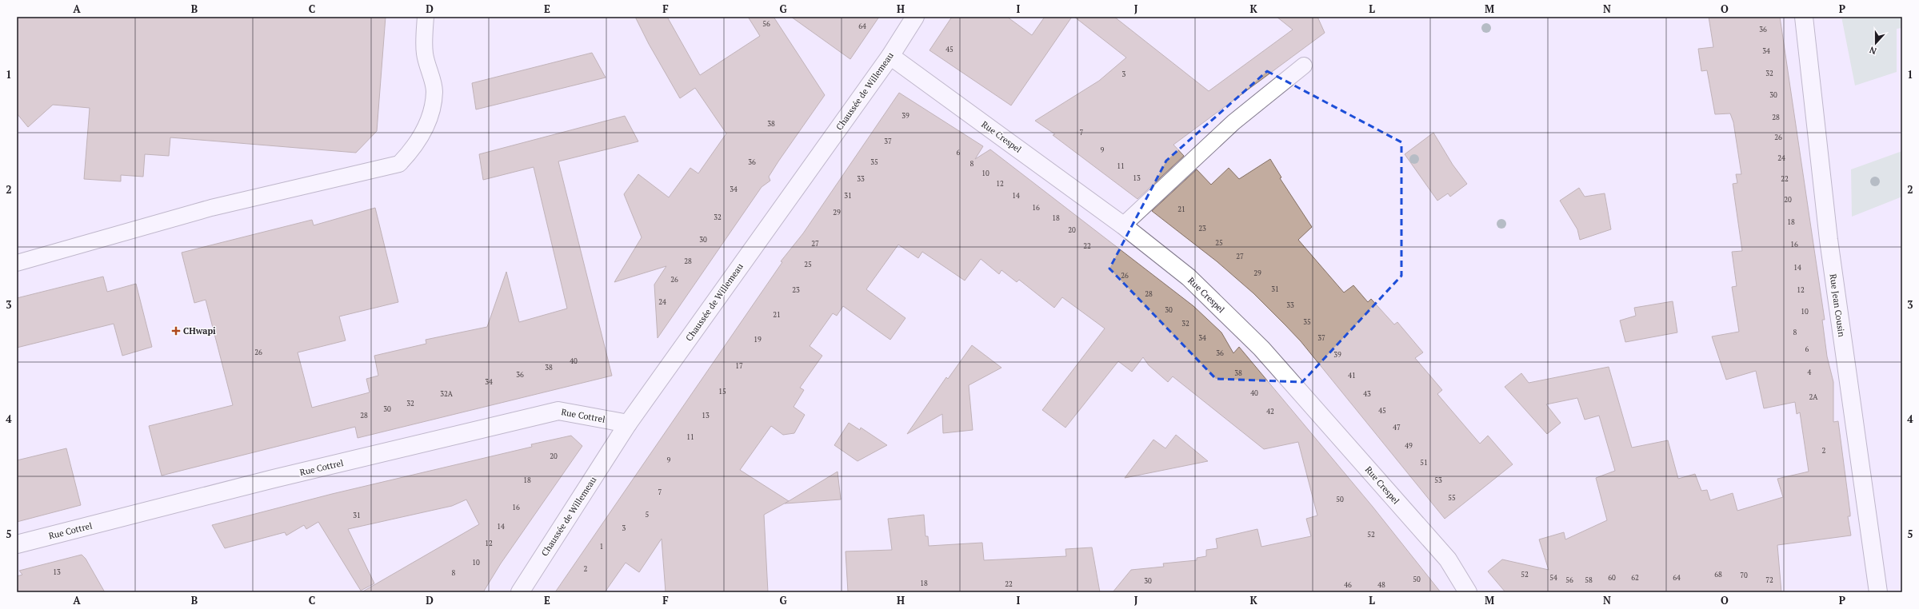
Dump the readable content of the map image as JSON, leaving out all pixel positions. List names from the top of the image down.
{
  "streets": {
    "street": [
      "Chaussée de Willemeau",
      "Rue Crespel",
      "Rue Jean Cousin",
      "Rue Cottrel"
    ]
  },
  "crossings": [
    ["Chaussée de Willemeau", "Rue Crespel"],
    ["Chaussée de Willemeau", "Rue Cottrel"]
  ],
  "places": {
    "health": ["CHwapi"]
  },
  "house_numbers": [
    "56",
    "64",
    "36",
    "45",
    "34",
    "32",
    "3",
    "30",
    "39",
    "28",
    "38",
    "7",
    "26",
    "37",
    "9",
    "6",
    "24",
    "36",
    "35",
    "8",
    "11",
    "10",
    "13",
    "33",
    "22",
    "12",
    "34",
    "31",
    "14",
    "20",
    "16",
    "21",
    "29",
    "32",
    "18",
    "18",
    "23",
    "20",
    "30",
    "25",
    "27",
    "16",
    "22",
    "27",
    "28",
    "25",
    "14",
    "29",
    "26",
    "26",
    "31",
    "23",
    "12",
    "28",
    "24",
    "33",
    "30",
    "10",
    "21",
    "35",
    "32",
    "8",
    "34",
    "37",
    "19",
    "6",
    "26",
    "36",
    "39",
    "40",
    "17",
    "38",
    "4",
    "38",
    "36",
    "41",
    "34",
    "15",
    "40",
    "32A",
    "43",
    "2A",
    "32",
    "30",
    "45",
    "42",
    "28",
    "13",
    "47",
    "11",
    "49",
    "2",
    "20",
    "9",
    "51",
    "18",
    "53",
    "7",
    "55",
    "50",
    "16",
    "5",
    "31",
    "14",
    "3",
    "52",
    "12",
    "1",
    "10",
    "2",
    "13",
    "8",
    "52",
    "68",
    "70",
    "54",
    "60",
    "62",
    "64",
    "50",
    "56",
    "58",
    "72",
    "30",
    "18",
    "22",
    "46",
    "48"
  ],
  "north": "bottom",
  "grid": {
    "columns": [
      "A",
      "B",
      "C",
      "D",
      "E",
      "F",
      "G",
      "H",
      "I",
      "J",
      "K",
      "L",
      "M",
      "N",
      "O",
      "P"
    ],
    "rows": [
      "1",
      "2",
      "3",
      "4",
      "5"
    ]
  }
}
